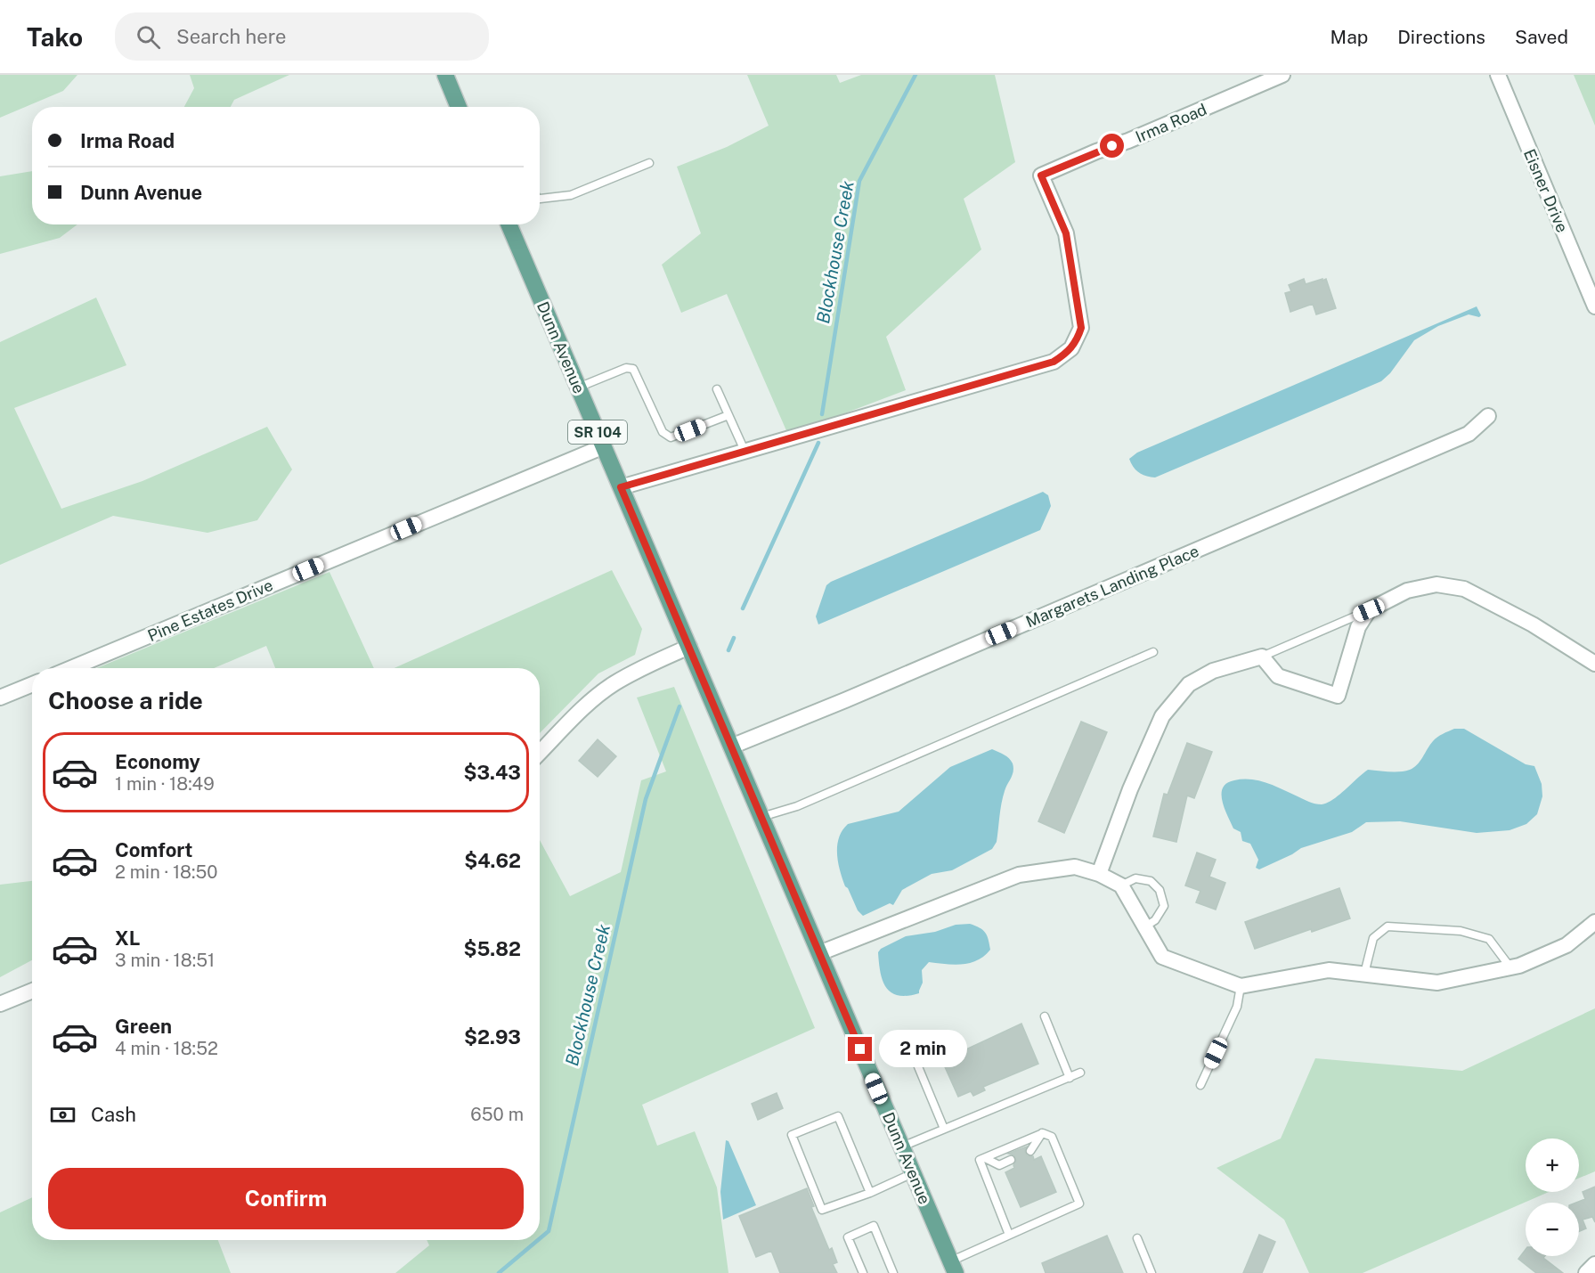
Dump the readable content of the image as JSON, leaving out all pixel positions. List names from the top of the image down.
{
  "streets": {
    "main road": ["Dunn Avenue", "SR 104"],
    "street": [
      "Irma Road",
      "Eisner Drive",
      "Margarets Landing Place",
      "Pine Estates Drive"
    ]
  },
  "crossings": [
    ["Irma Road", "Dunn Avenue"],
    ["Dunn Avenue", "Margarets Landing Place"],
    ["Dunn Avenue", "Pine Estates Drive"]
  ],
  "water": ["Blockhouse Creek"],
  "page": {
    "header": "Tako",
    "search": "Search here",
    "nav": ["Map", "Directions", "Saved"],
    "banner": ["Irma Road", "Dunn Avenue"],
    "heading": "Choose a ride",
    "list": [
      {
        "name": "Economy",
        "note": "1 min · 18:49",
        "value": "$3.43"
      },
      {
        "name": "Comfort",
        "note": "2 min · 18:50",
        "value": "$4.62"
      },
      {
        "name": "XL",
        "note": "3 min · 18:51",
        "value": "$5.82"
      },
      {
        "name": "Green",
        "note": "4 min · 18:52",
        "value": "$2.93"
      }
    ],
    "bubble": "2 min",
    "pay": ["Cash", "650 m"],
    "map_buttons": ["+", "−"],
    "buttons": "Confirm"
  }
}
